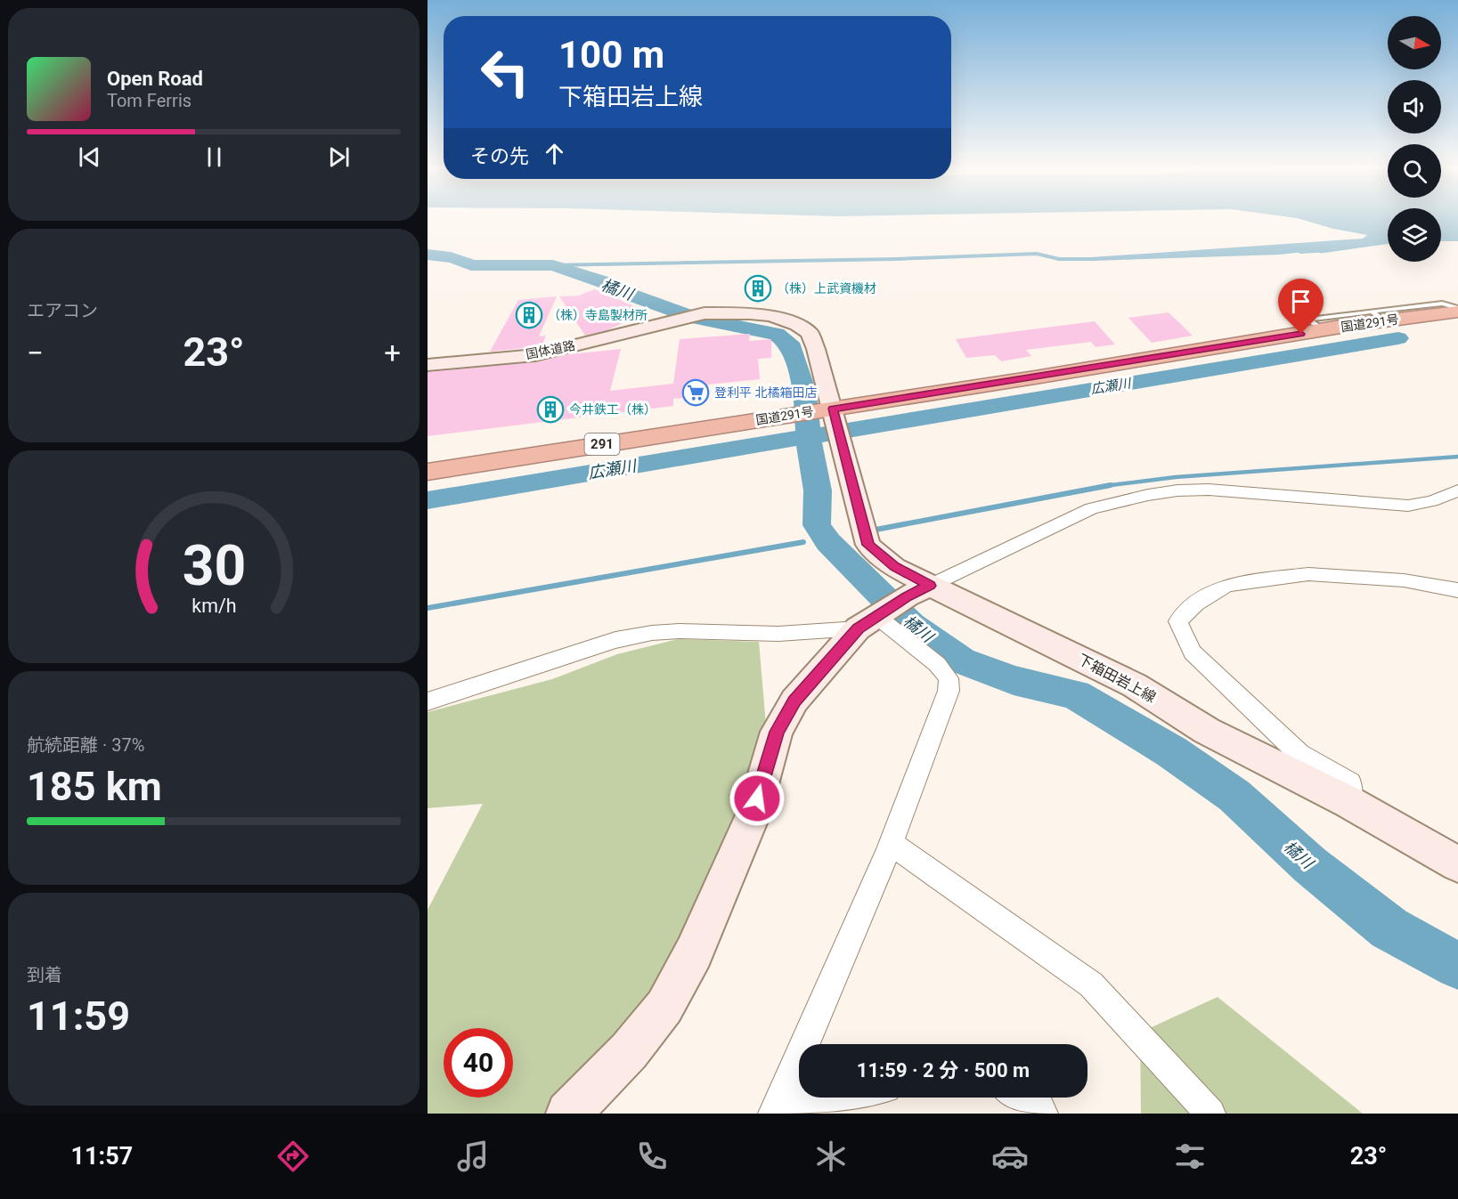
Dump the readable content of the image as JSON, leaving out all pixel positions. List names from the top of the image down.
{
  "streets": {
    "highway": ["国道291号", "291"],
    "street": ["国体道路", "下箱田岩上線"]
  },
  "crossings": [
    ["国道291号", "国体道路"],
    ["国道291号", "下箱田岩上線"],
    ["国体道路", "下箱田岩上線"]
  ],
  "water": ["橘川", "広瀬川"],
  "places": {
    "building": ["（株）上武資機材", "（株）寺島製材所", "今井鉄工（株）"],
    "supermarket": ["登利平 北橘箱田店"]
  },
  "north": "right",
  "page": {
    "turn": ["100 m", "下箱田岩上線"],
    "song": ["Open Road", "Tom Ferris"],
    "then": "その先",
    "tile": [
      "エアコン",
      ["航続距離 · 37%", "185 km"],
      ["到着", "11:59"]
    ],
    "heat": ["−", "23°", "+"],
    "limit": "40",
    "trip": "11:59 · 2 分 · 500 m",
    "tabs": ["11:57", "23°"],
    "gauge": ["30", "km/h"]
  }
}
